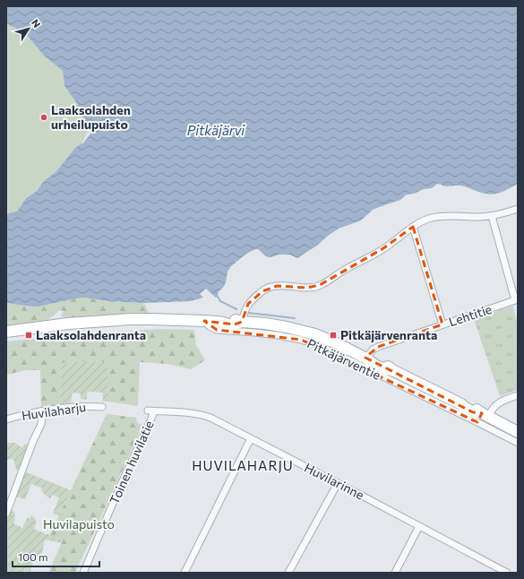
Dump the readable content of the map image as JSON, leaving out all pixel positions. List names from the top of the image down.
{
  "streets": {
    "main road": ["Pitkäjärventie"],
    "street": [
      "Lehtitie",
      "Huvilaharju",
      "Toinen huvilatie",
      "Huvilarinne"
    ]
  },
  "crossings": [
    ["Lehtitie", "Pitkäjärventie"],
    ["Toinen huvilatie", "Huvilarinne"]
  ],
  "districts": ["HUVILAHARJU"],
  "water": ["Pitkäjärvi"],
  "parks": ["Huvilapuisto"],
  "places": {
    "other": ["Laaksolahden urheilupuisto"],
    "transit": ["Laaksolahdenranta", "Pitkäjärvenranta"]
  },
  "scale_bar": "100 m",
  "north": "top right"
}
